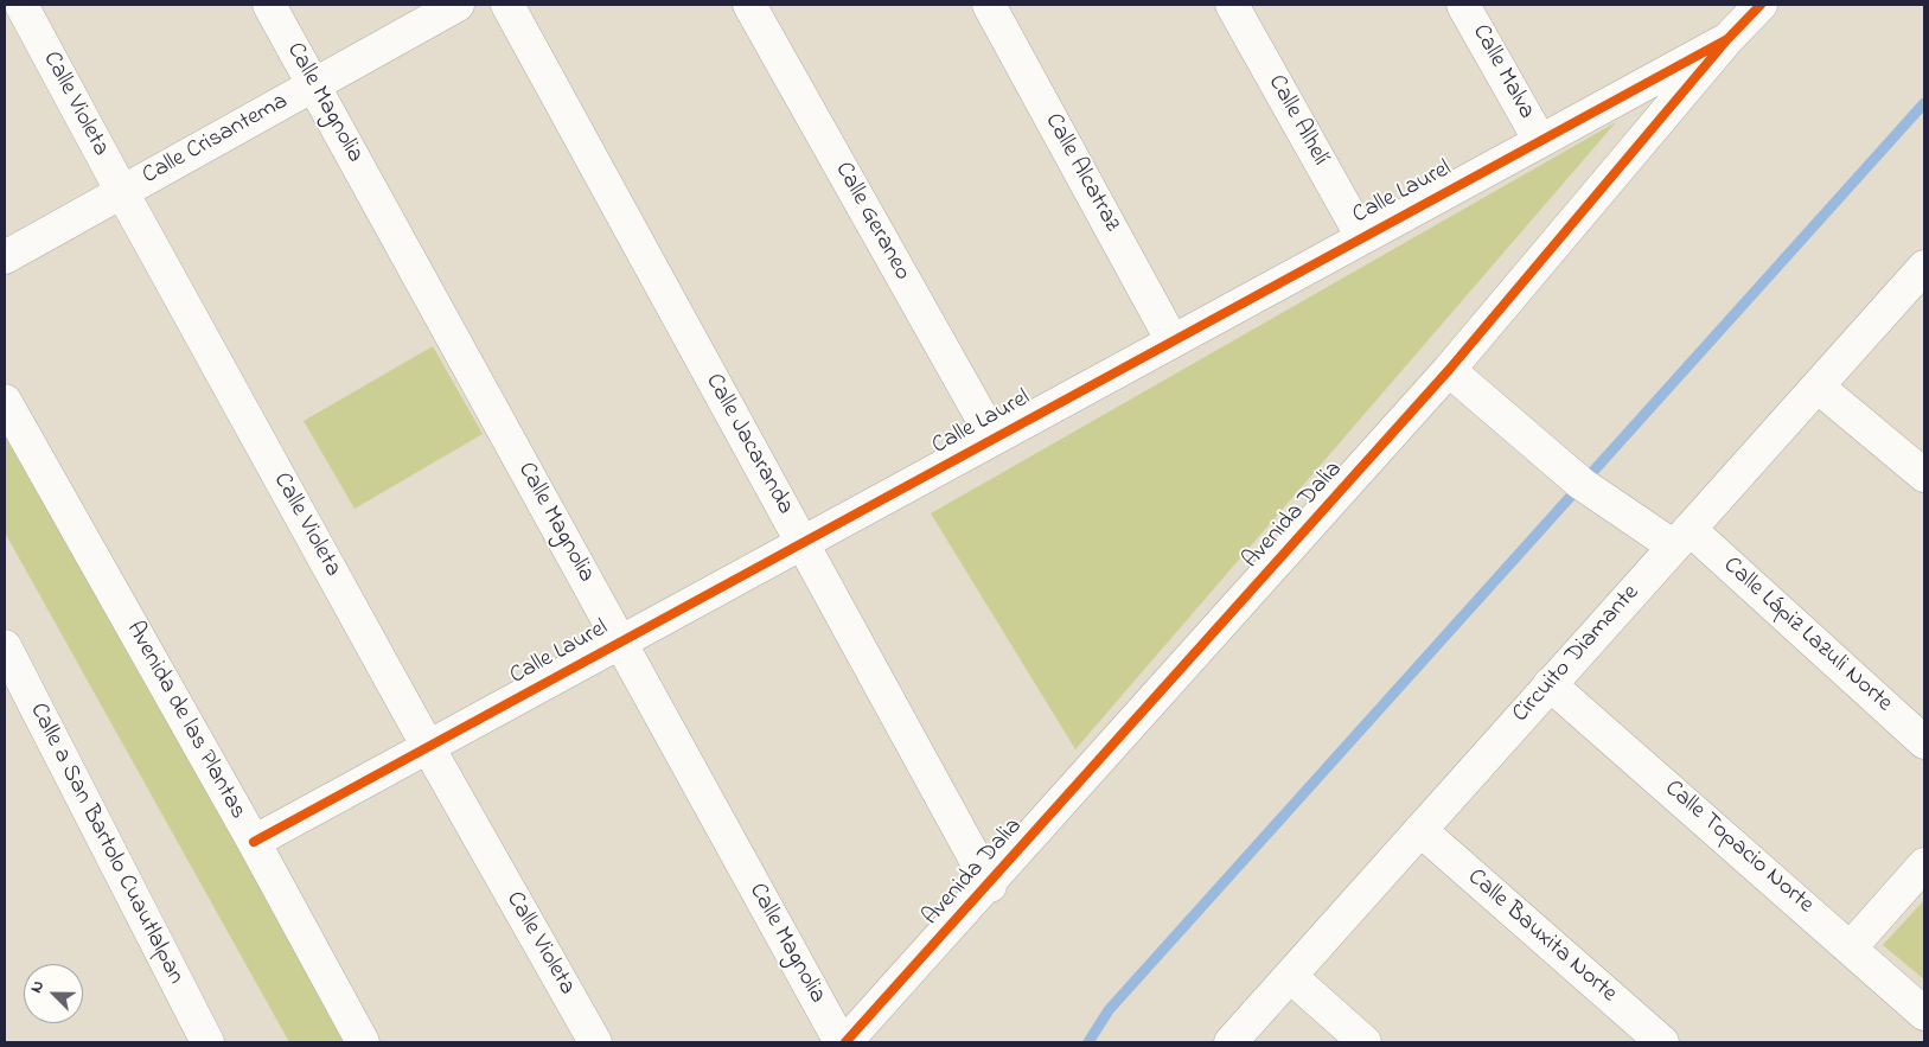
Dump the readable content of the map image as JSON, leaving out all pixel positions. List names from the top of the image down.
{
  "streets": {
    "street": [
      "Calle Malva",
      "Calle Magnolia",
      "Calle Violeta",
      "Calle Alhelí",
      "Calle Crisantema",
      "Calle Alcatraz",
      "Calle Laurel",
      "Calle Geraneo",
      "Calle Jacaranda",
      "Avenida Dalia",
      "Calle Lápiz Lazuli Norte",
      "Circuito Diamante",
      "Avenida de las Plantas",
      "Calle a San Bartolo Cuautlalpan",
      "Calle Topacio Norte",
      "Calle Bauxita Norte"
    ]
  },
  "crossings": [
    ["Calle Malva", "Calle Laurel"],
    ["Calle Magnolia", "Calle Crisantema"],
    ["Calle Magnolia", "Calle Laurel"],
    ["Calle Violeta", "Calle Crisantema"],
    ["Calle Violeta", "Calle Laurel"],
    ["Calle Alhelí", "Calle Laurel"],
    ["Calle Alcatraz", "Calle Laurel"],
    ["Calle Laurel", "Calle Geraneo"],
    ["Calle Laurel", "Calle Jacaranda"],
    ["Calle Laurel", "Avenida Dalia"],
    ["Calle Laurel", "Avenida de las Plantas"],
    ["Calle Jacaranda", "Avenida Dalia"],
    ["Avenida Dalia", "Calle Lápiz Lazuli Norte"],
    ["Calle Lápiz Lazuli Norte", "Circuito Diamante"],
    ["Circuito Diamante", "Calle Topacio Norte"],
    ["Circuito Diamante", "Calle Bauxita Norte"]
  ],
  "north": "top left"
}
